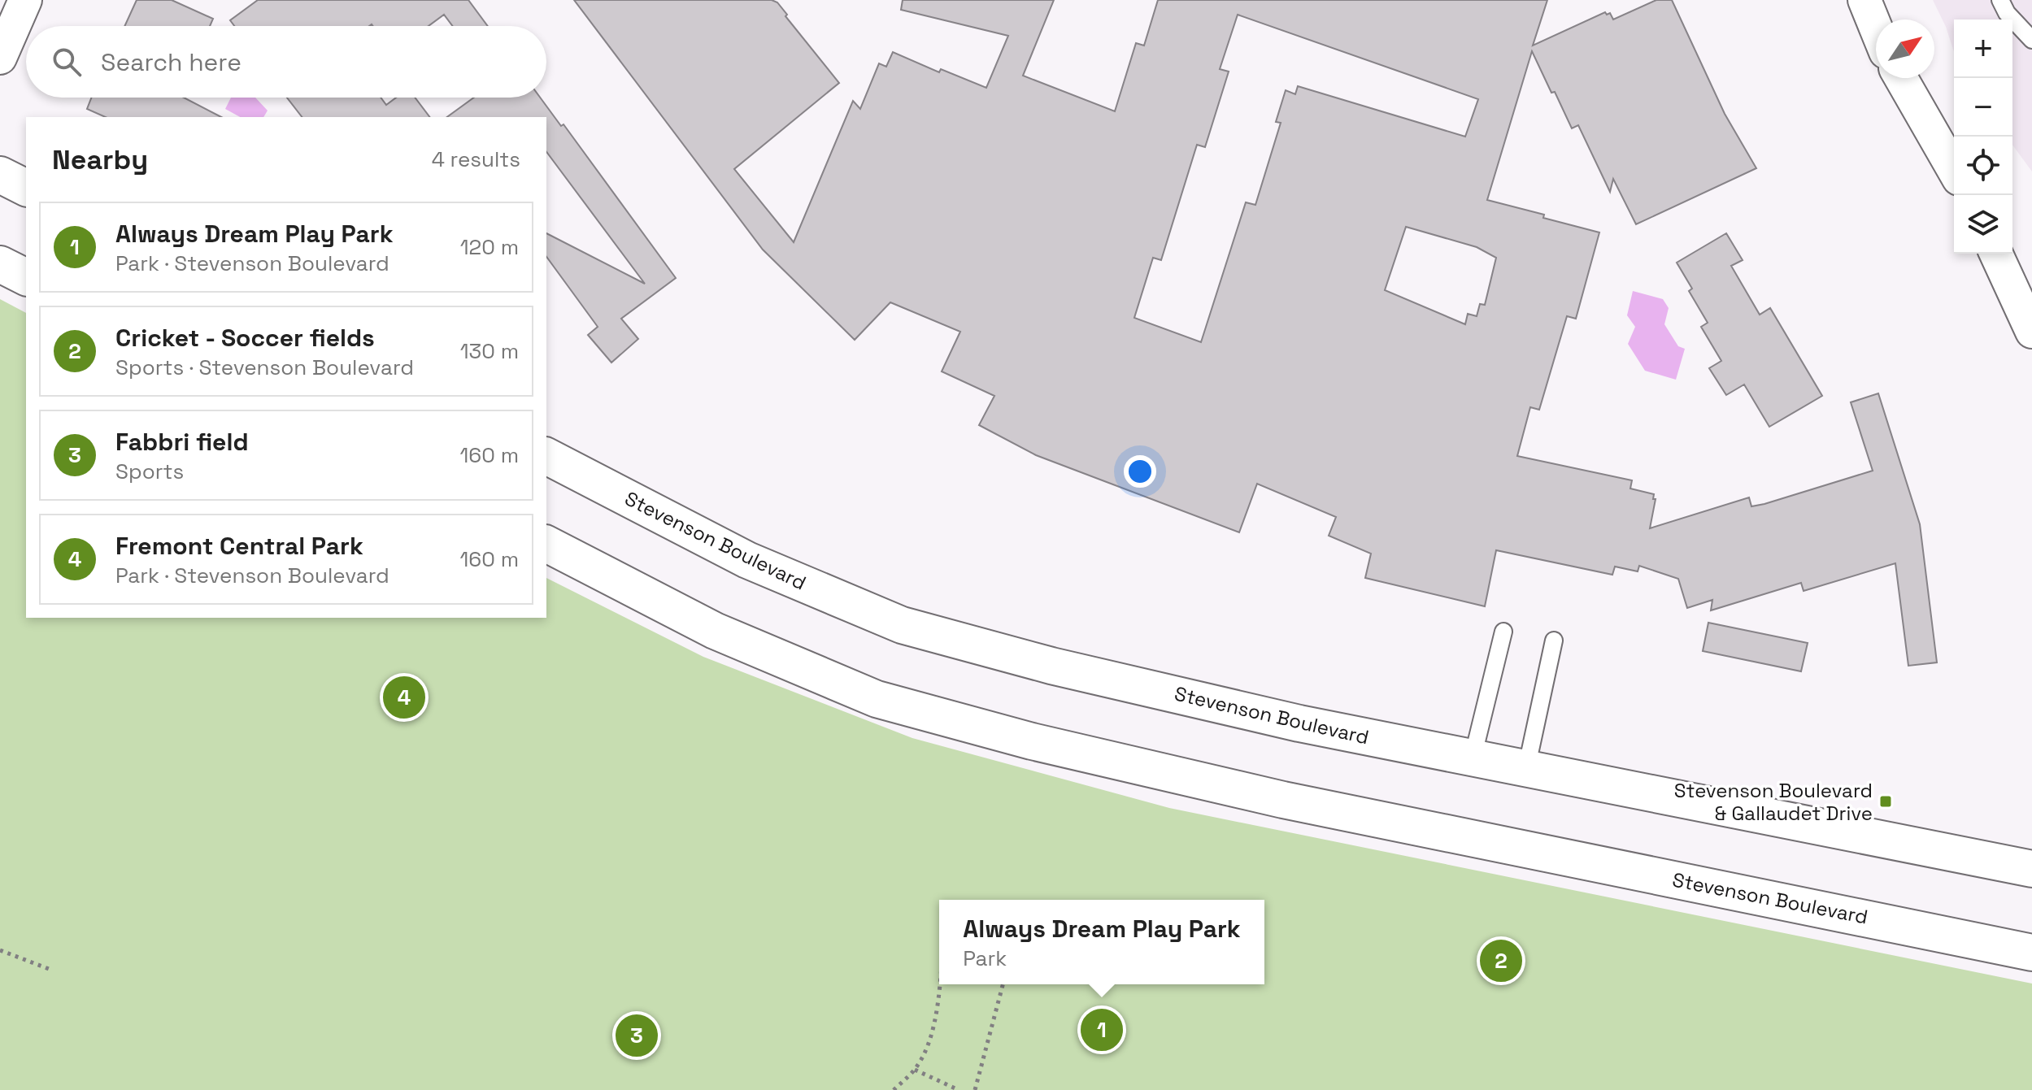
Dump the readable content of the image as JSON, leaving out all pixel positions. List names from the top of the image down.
{
  "streets": {
    "main road": ["Stevenson Boulevard"]
  },
  "places": {
    "transit": ["Stevenson Boulevard & Gallaudet Drive"]
  },
  "north": "top right",
  "page": {
    "map_buttons": ["+", "−"],
    "search": "Search here",
    "heading": ["Nearby", "4 results"],
    "list": [
      {
        "mark": "1",
        "name": "Always Dream Play Park",
        "note": "Park · Stevenson Boulevard",
        "value": "120 m"
      },
      {
        "mark": "2",
        "name": "Cricket - Soccer fields",
        "note": "Sports · Stevenson Boulevard",
        "value": "130 m"
      },
      {
        "mark": "3",
        "name": "Fabbri field",
        "note": "Sports",
        "value": "160 m"
      },
      {
        "mark": "4",
        "name": "Fremont Central Park",
        "note": "Park · Stevenson Boulevard",
        "value": "160 m"
      }
    ],
    "pins": [
      "4",
      "2",
      "1",
      "3"
    ],
    "popup": ["Always Dream Play Park", "Park"]
  }
}
